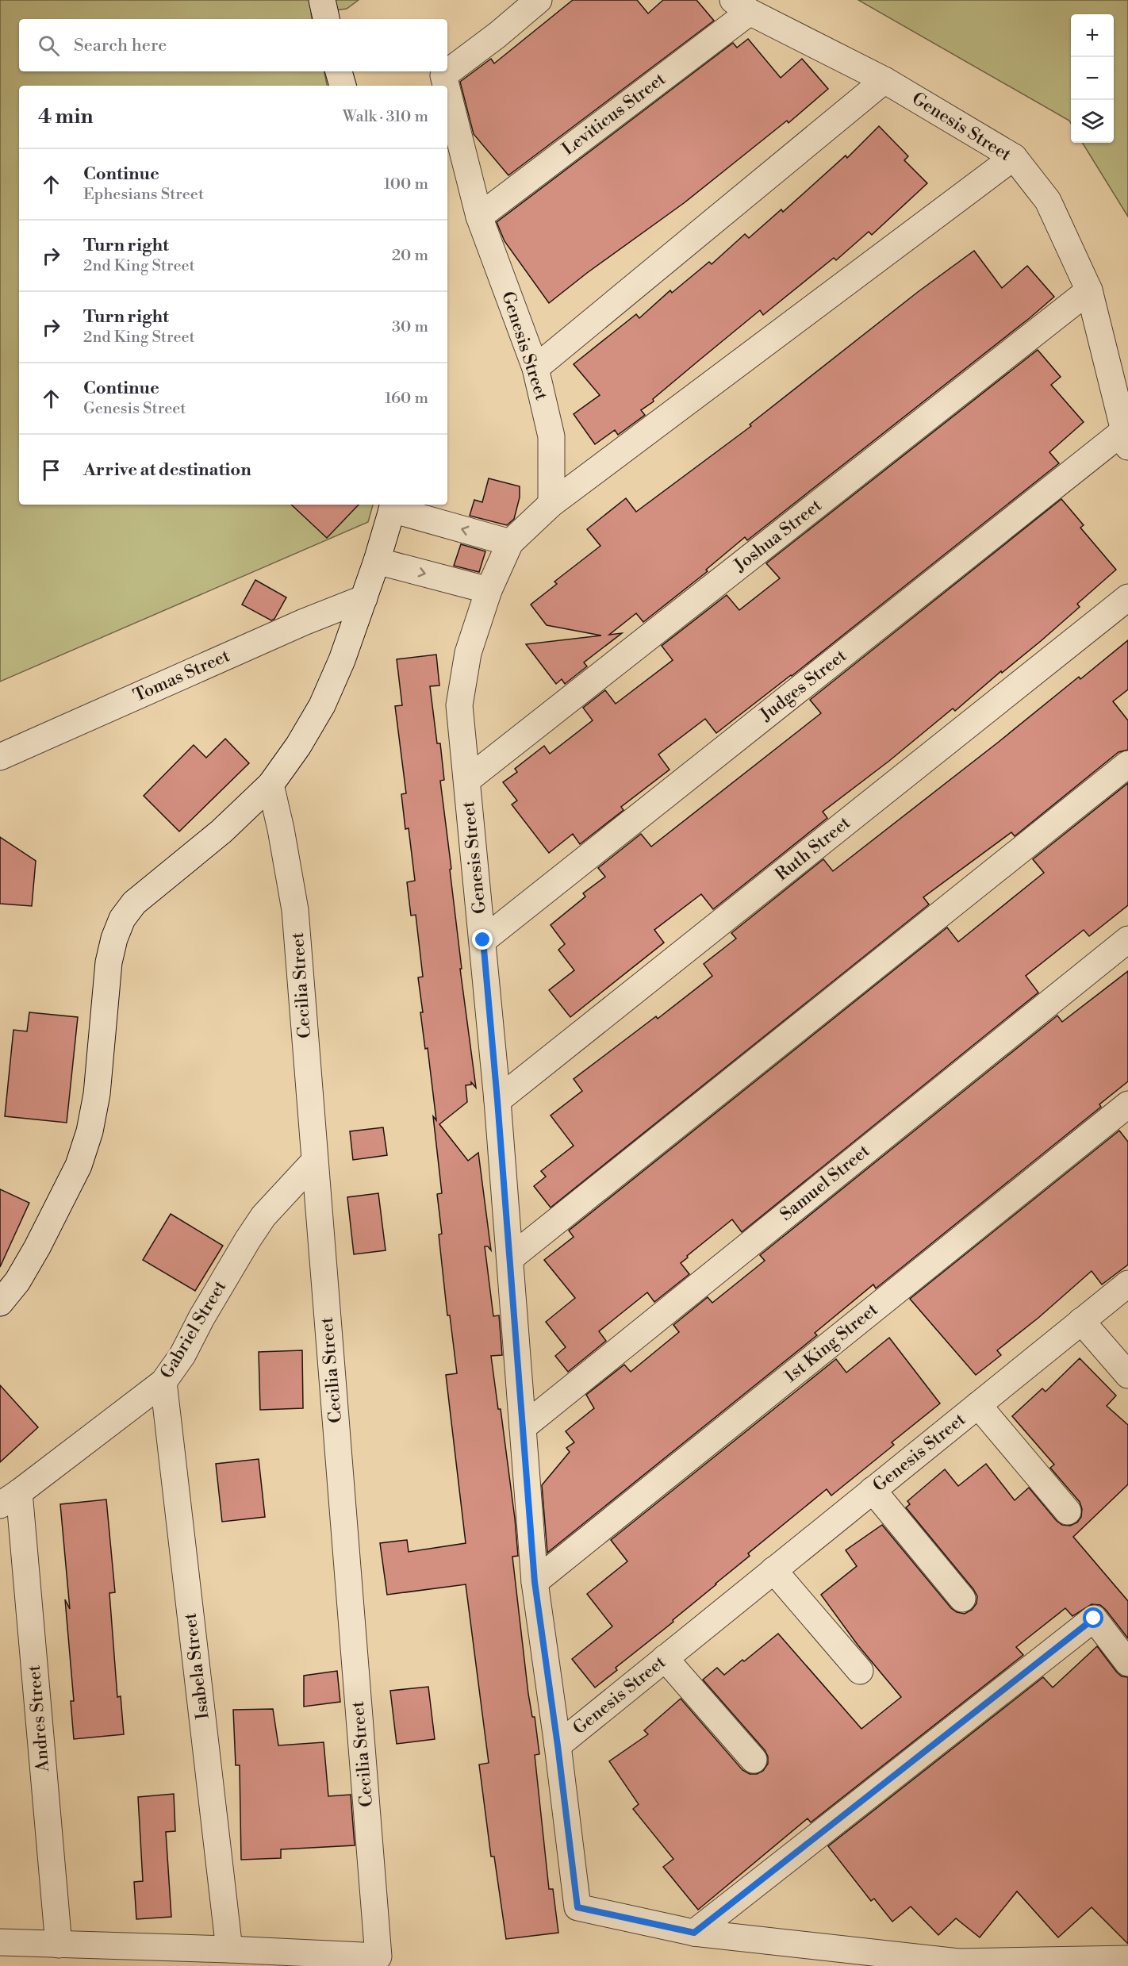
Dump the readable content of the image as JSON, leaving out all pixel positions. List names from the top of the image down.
{
  "streets": {
    "street": [
      "Leviticus Street",
      "Genesis Street",
      "Joshua Street",
      "Tomas Street",
      "Judges Street",
      "Ruth Street",
      "Cecilia Street",
      "Samuel Street",
      "Gabriel Street",
      "1st King Street",
      "Isabela Street",
      "Andres Street"
    ]
  },
  "crossings": [
    ["Leviticus Street", "Genesis Street"],
    ["Genesis Street", "Joshua Street"],
    ["Genesis Street", "Judges Street"],
    ["Genesis Street", "Ruth Street"],
    ["Genesis Street", "Samuel Street"],
    ["Genesis Street", "1st King Street"],
    ["Cecilia Street", "Gabriel Street"],
    ["Cecilia Street", "Isabela Street"],
    ["Gabriel Street", "Isabela Street"],
    ["Gabriel Street", "Andres Street"]
  ],
  "page": {
    "map_buttons": ["+", "−"],
    "search": "Search here",
    "heading": ["4 min", "Walk · 310 m"],
    "list": [
      ["Continue", "Ephesians Street", "100 m"],
      ["Turn right", "2nd King Street", "20 m"],
      ["Turn right", "2nd King Street", "30 m"],
      ["Continue", "Genesis Street", "160 m"],
      "Arrive at destination"
    ]
  }
}
